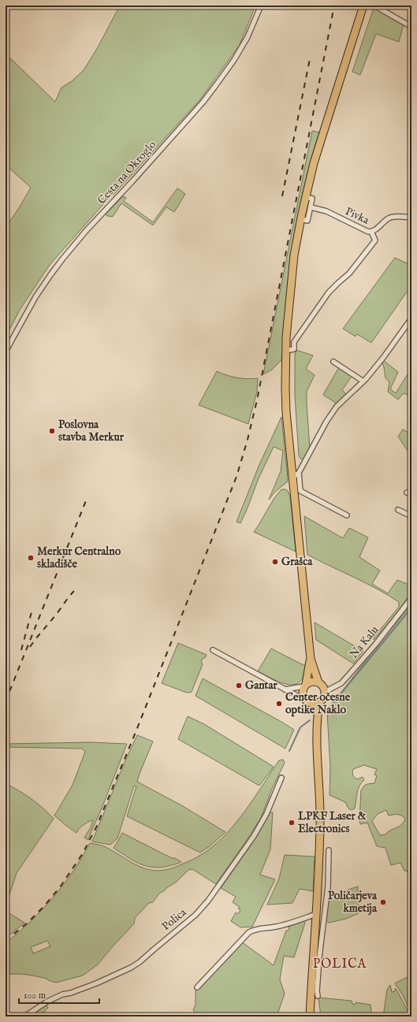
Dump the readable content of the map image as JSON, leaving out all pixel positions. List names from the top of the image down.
{
  "streets": {
    "street": [
      "Cesta na Okroglo",
      "Pivka",
      "Na Kalu",
      "Polica"
    ]
  },
  "districts": ["POLICA"],
  "places": [
    "Poslovna stavba Merkur",
    "Merkur Centralno skladišče",
    "Grašca",
    "Gantar",
    "Center očesne optike Naklo",
    "LPKF Laser & Electronics",
    "Poličarjeva kmetija"
  ],
  "scale_bar": "100 m"
}
